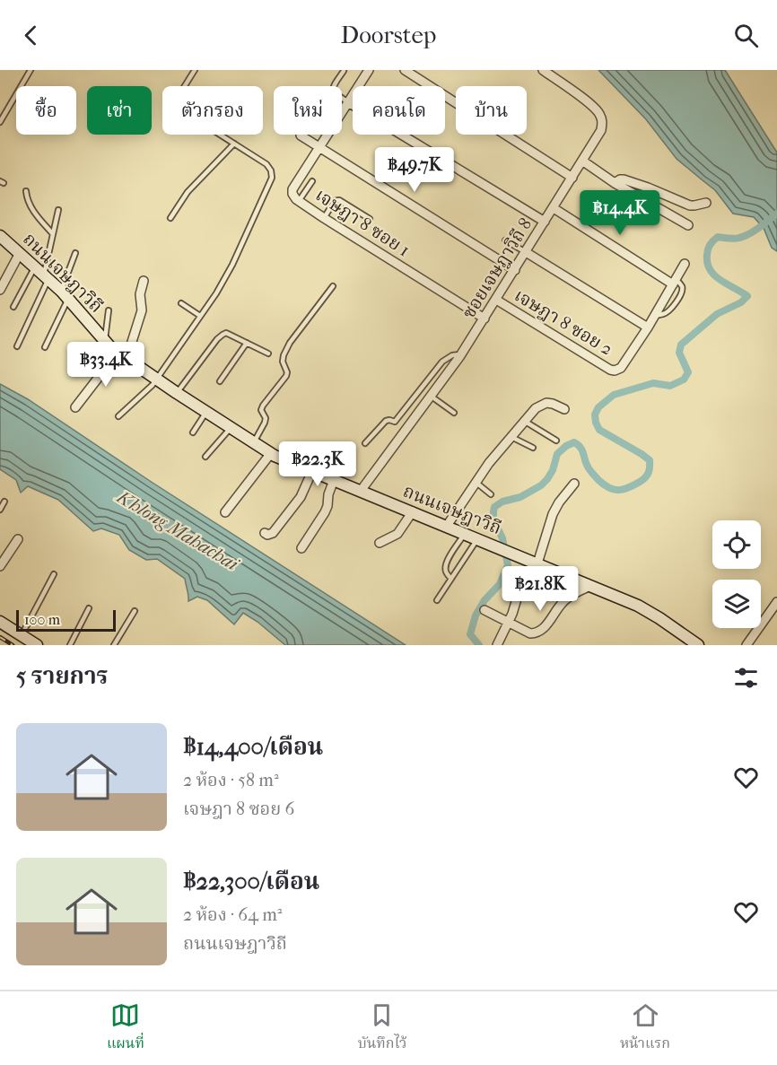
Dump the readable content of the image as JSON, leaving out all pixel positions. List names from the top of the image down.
{
  "streets": {
    "street": [
      "เจษฎา 8 ซอย 1",
      "ซอยเจษฎาวิถี 8",
      "ถนนเจษฎาวิถี",
      "เจษฎา 8 ซอย 2"
    ]
  },
  "crossings": [
    ["เจษฎา 8 ซอย 1", "ซอยเจษฎาวิถี 8"],
    ["ซอยเจษฎาวิถี 8", "ถนนเจษฎาวิถี"],
    ["ซอยเจษฎาวิถี 8", "เจษฎา 8 ซอย 2"]
  ],
  "water": ["Khlong Mahachai"],
  "scale_bar": "100 m",
  "page": {
    "header": "Doorstep",
    "chip": [
      "ซื้อ",
      "เช่า",
      "ตัวกรอง",
      "ใหม่",
      "คอนโด",
      "บ้าน"
    ],
    "price": [
      "฿49.7K",
      "฿14.4K",
      "฿33.4K",
      "฿22.3K",
      "฿21.8K"
    ],
    "scale": "100 m",
    "heading": "5 รายการ",
    "list": [
      {
        "name": "฿14,400/เดือน",
        "note": "2 ห้อง · 58 m² · เจษฎา 8 ซอย 6"
      },
      {
        "name": "฿22,300/เดือน",
        "note": "2 ห้อง · 64 m² · ถนนเจษฎาวิถี"
      }
    ],
    "tabs": ["แผนที่", "บันทึกไว้", "หน้าแรก"]
  }
}
